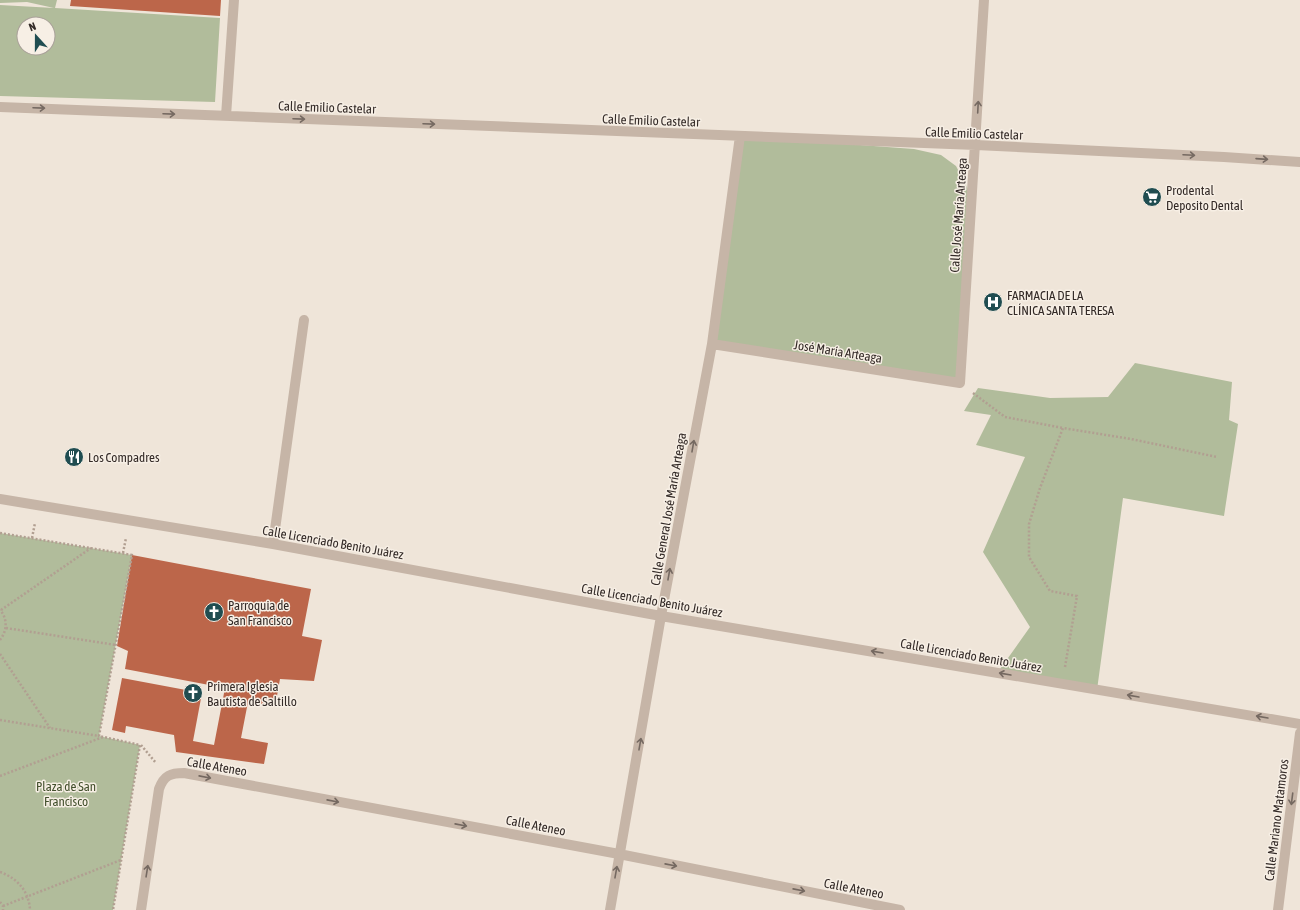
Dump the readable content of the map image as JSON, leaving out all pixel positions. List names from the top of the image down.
{
  "streets": {
    "street": [
      "Calle Emilio Castelar",
      "Calle José María Arteaga",
      "José María Arteaga",
      "Calle General José María Arteaga",
      "Calle Licenciado Benito Juárez",
      "Calle Ateneo",
      "Calle Mariano Matamoros"
    ]
  },
  "crossings": [
    ["Calle Emilio Castelar", "Calle José María Arteaga"],
    ["Calle Emilio Castelar", "Calle General José María Arteaga"],
    ["Calle José María Arteaga", "José María Arteaga"],
    ["José María Arteaga", "Calle General José María Arteaga"],
    ["Calle General José María Arteaga", "Calle Licenciado Benito Juárez"],
    ["Calle General José María Arteaga", "Calle Ateneo"]
  ],
  "one_way": [
    "Calle Emilio Castelar",
    "Calle José María Arteaga",
    "Calle General José María Arteaga",
    "Calle Licenciado Benito Juárez",
    "Calle Ateneo",
    "Calle Mariano Matamoros"
  ],
  "parks": ["Plaza de San Francisco"],
  "places": {
    "supermarket": ["Prodental Deposito Dental"],
    "hospital": ["FARMACIA DE LA CLÍNICA SANTA TERESA"],
    "restaurant": ["Los Compadres"],
    "church": ["Parroquia de San Francisco", "Primera Iglesia Bautista de Saltillo"]
  },
  "north": "top"
}
